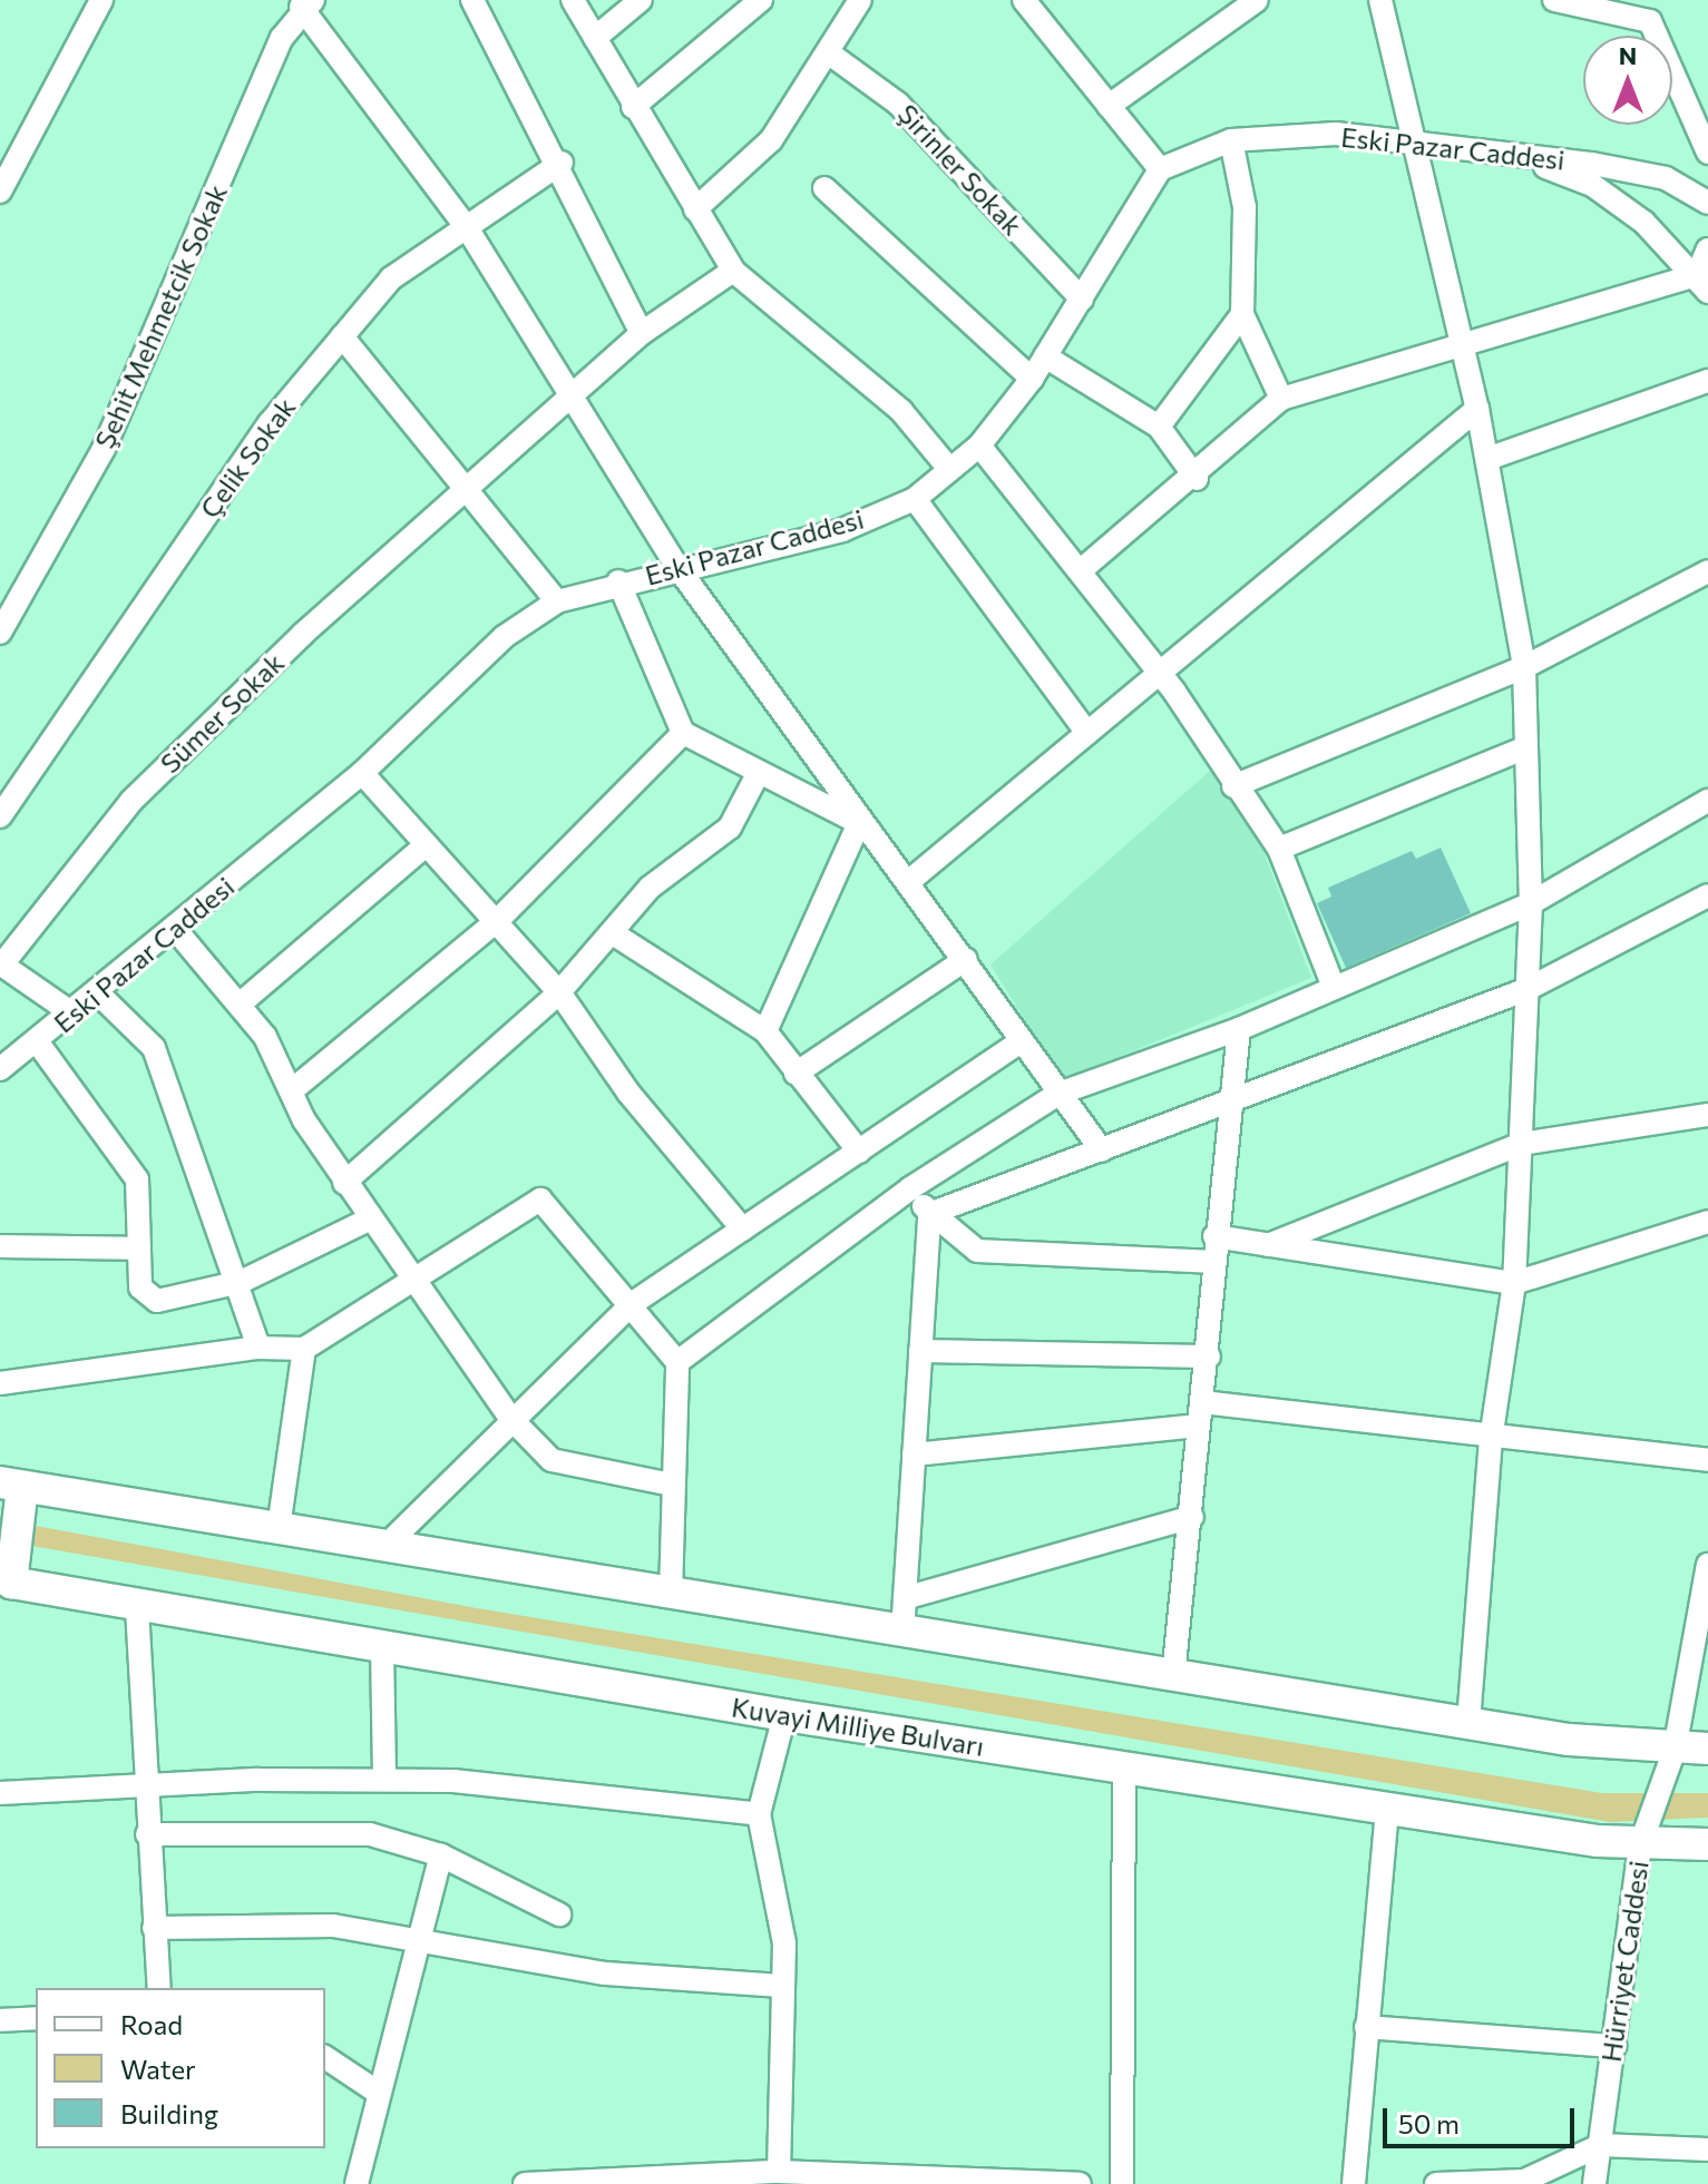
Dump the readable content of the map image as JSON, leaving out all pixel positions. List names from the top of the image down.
{
  "streets": {
    "main road": ["Kuvayi Milliye Bulvarı"],
    "street": [
      "Eski Pazar Caddesi",
      "Şirinler Sokak",
      "Şehit Mehmetcik Sokak",
      "Çelik Sokak",
      "Sümer Sokak",
      "Hürriyet Caddesi"
    ]
  },
  "crossings": [
    ["Eski Pazar Caddesi", "Şirinler Sokak"],
    ["Kuvayi Milliye Bulvarı", "Hürriyet Caddesi"]
  ],
  "legend": ["Road", "Water", "Building"],
  "scale_bar": "50 m",
  "north": "top"
}
